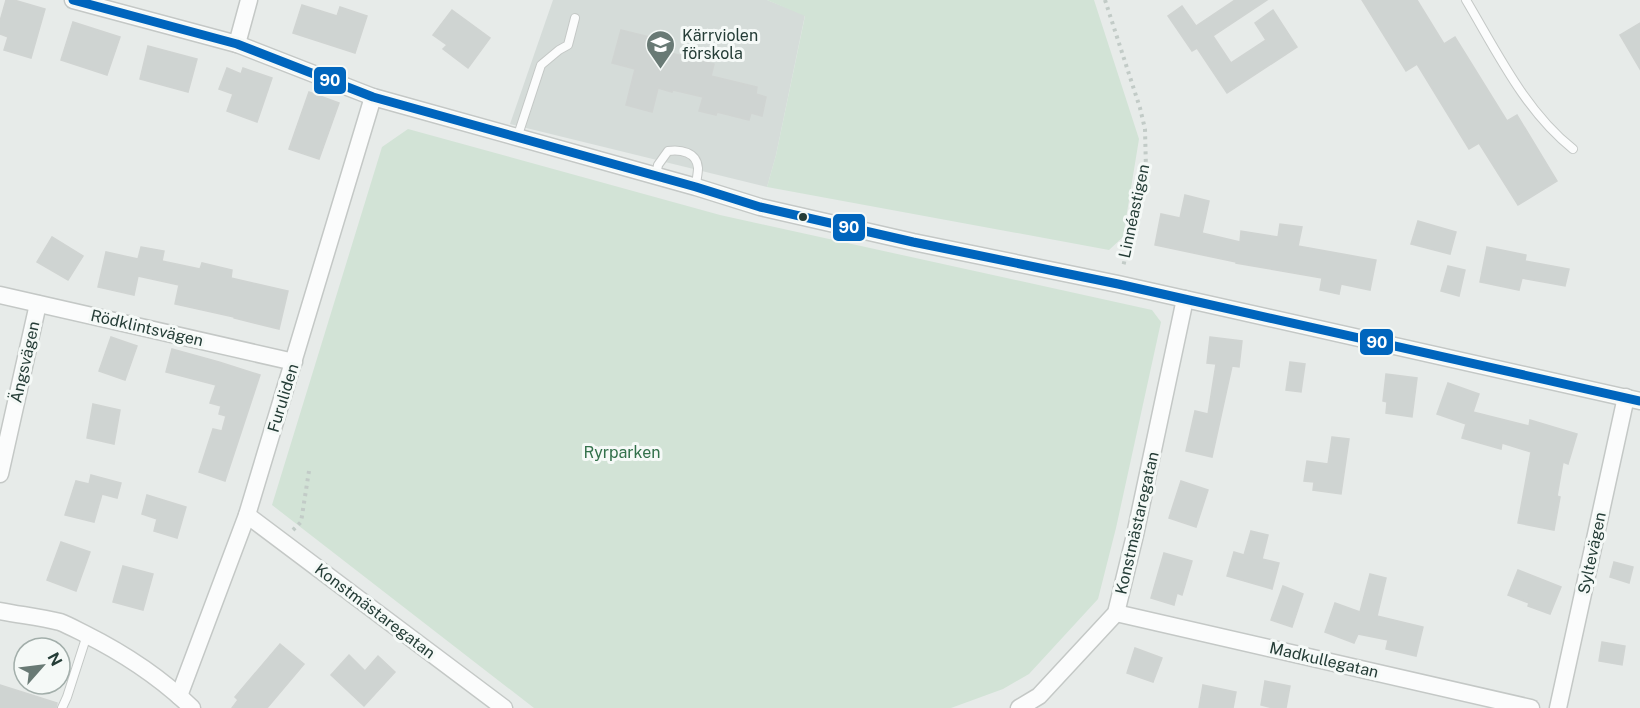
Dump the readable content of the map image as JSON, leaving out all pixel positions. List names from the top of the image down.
{
  "streets": {
    "street": [
      "Rödklintsvägen",
      "Ängsvägen",
      "Furuliden",
      "Konstmästaregatan",
      "Syltevägen",
      "Madkullegatan"
    ],
    "path": ["Linnéastigen"]
  },
  "crossings": [
    ["Rödklintsvägen", "Ängsvägen"],
    ["Rödklintsvägen", "Furuliden"],
    ["Furuliden", "Konstmästaregatan"],
    ["Konstmästaregatan", "Madkullegatan"]
  ],
  "parks": ["Ryrparken"],
  "places": {
    "school or university": ["Kärrviolen förskola"]
  },
  "lines": ["transit line 90"],
  "north": "top right"
}
